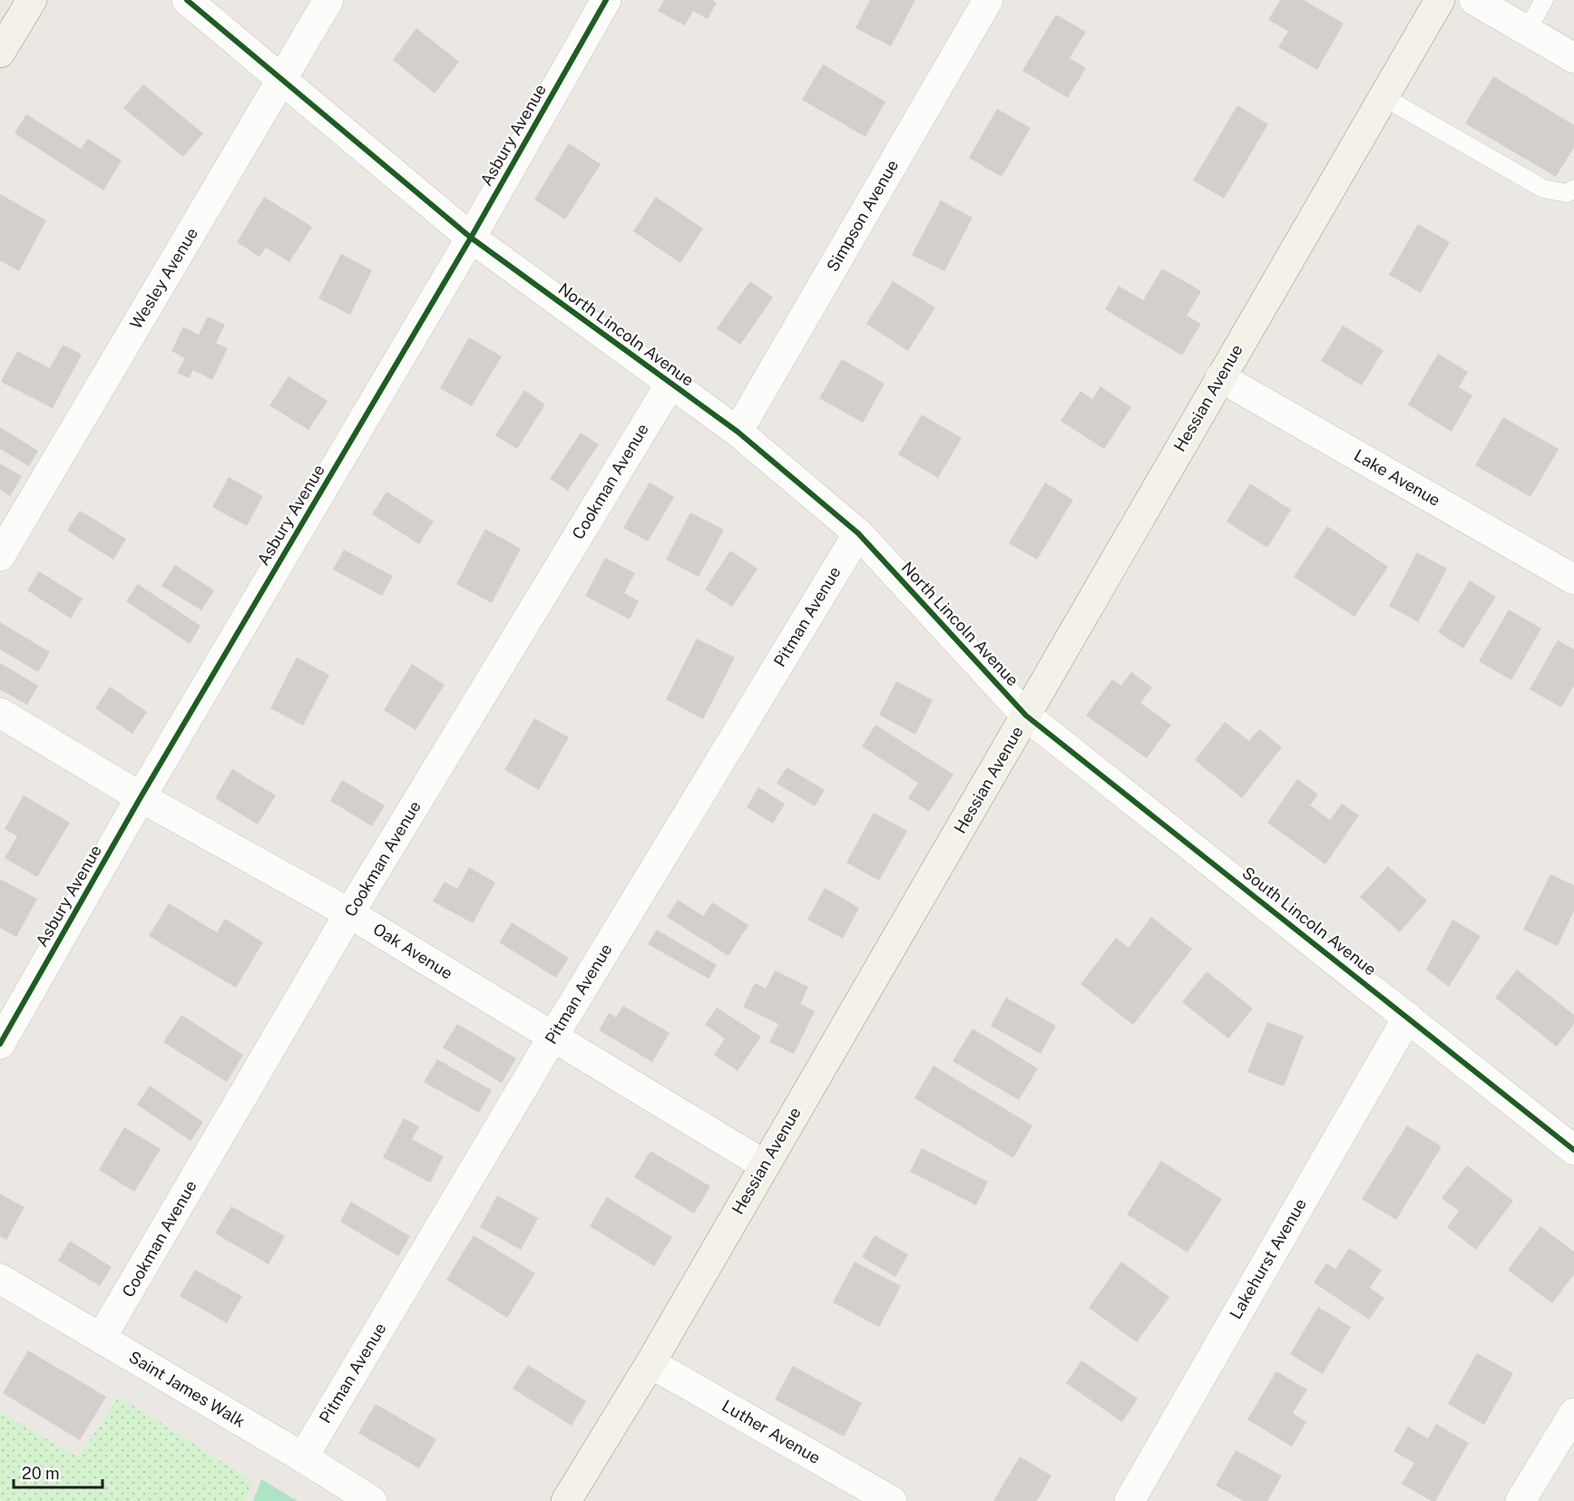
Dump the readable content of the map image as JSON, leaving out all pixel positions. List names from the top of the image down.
{
  "streets": {
    "main road": ["Hessian Avenue"],
    "street": [
      "Asbury Avenue",
      "Simpson Avenue",
      "Wesley Avenue",
      "North Lincoln Avenue",
      "Lake Avenue",
      "Cookman Avenue",
      "Pitman Avenue",
      "South Lincoln Avenue",
      "Oak Avenue",
      "Lakehurst Avenue",
      "Saint James Walk",
      "Luther Avenue"
    ]
  },
  "crossings": [
    ["Asbury Avenue", "North Lincoln Avenue"],
    ["Asbury Avenue", "Oak Avenue"],
    ["Simpson Avenue", "North Lincoln Avenue"],
    ["Wesley Avenue", "North Lincoln Avenue"],
    ["North Lincoln Avenue", "Hessian Avenue"],
    ["North Lincoln Avenue", "Cookman Avenue"],
    ["North Lincoln Avenue", "Pitman Avenue"],
    ["North Lincoln Avenue", "South Lincoln Avenue"],
    ["Hessian Avenue", "Lake Avenue"],
    ["Hessian Avenue", "South Lincoln Avenue"],
    ["Hessian Avenue", "Oak Avenue"],
    ["Hessian Avenue", "Luther Avenue"],
    ["Cookman Avenue", "Oak Avenue"],
    ["Cookman Avenue", "Saint James Walk"],
    ["Pitman Avenue", "Oak Avenue"],
    ["Pitman Avenue", "Saint James Walk"],
    ["South Lincoln Avenue", "Lakehurst Avenue"]
  ],
  "scale_bar": "20 m"
}
